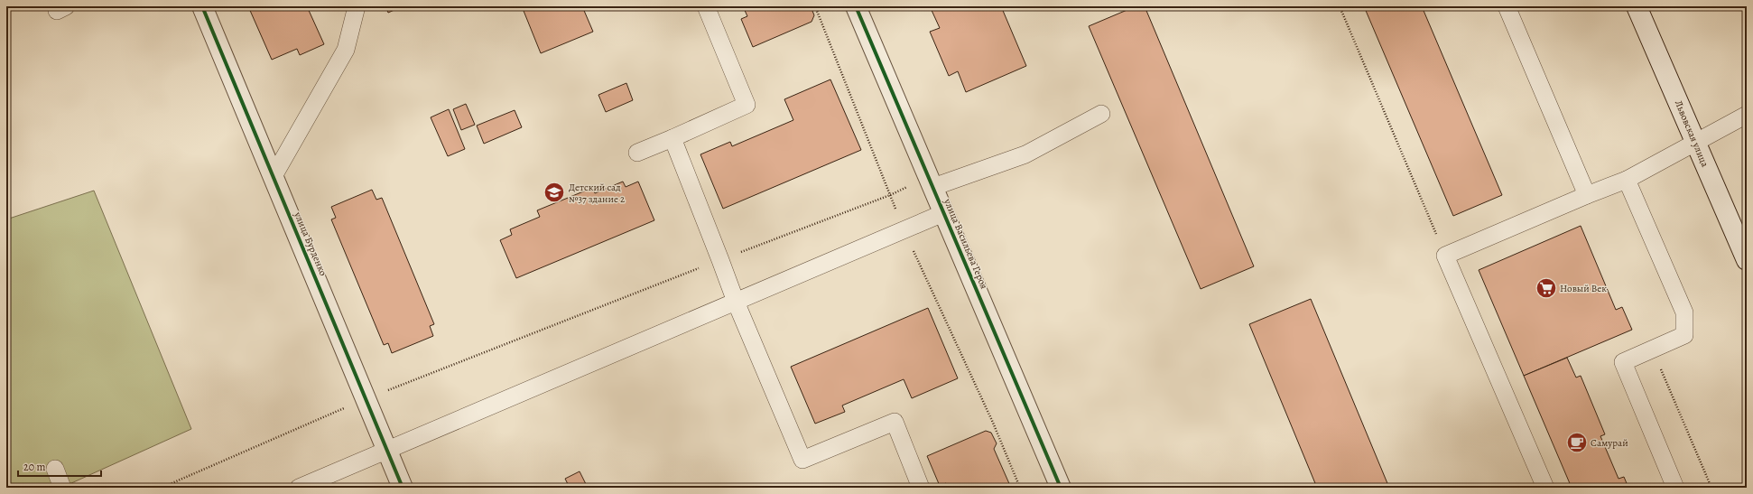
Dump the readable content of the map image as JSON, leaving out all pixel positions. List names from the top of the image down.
{
  "streets": {
    "street": ["Львовская улица", "улица Бурденко", "улица Васильева Героя"]
  },
  "places": {
    "school or university": ["Детский сад №37 здание 2"],
    "supermarket": ["Новый Век"],
    "cafe": ["Самурай"]
  },
  "scale_bar": "20 m"
}
